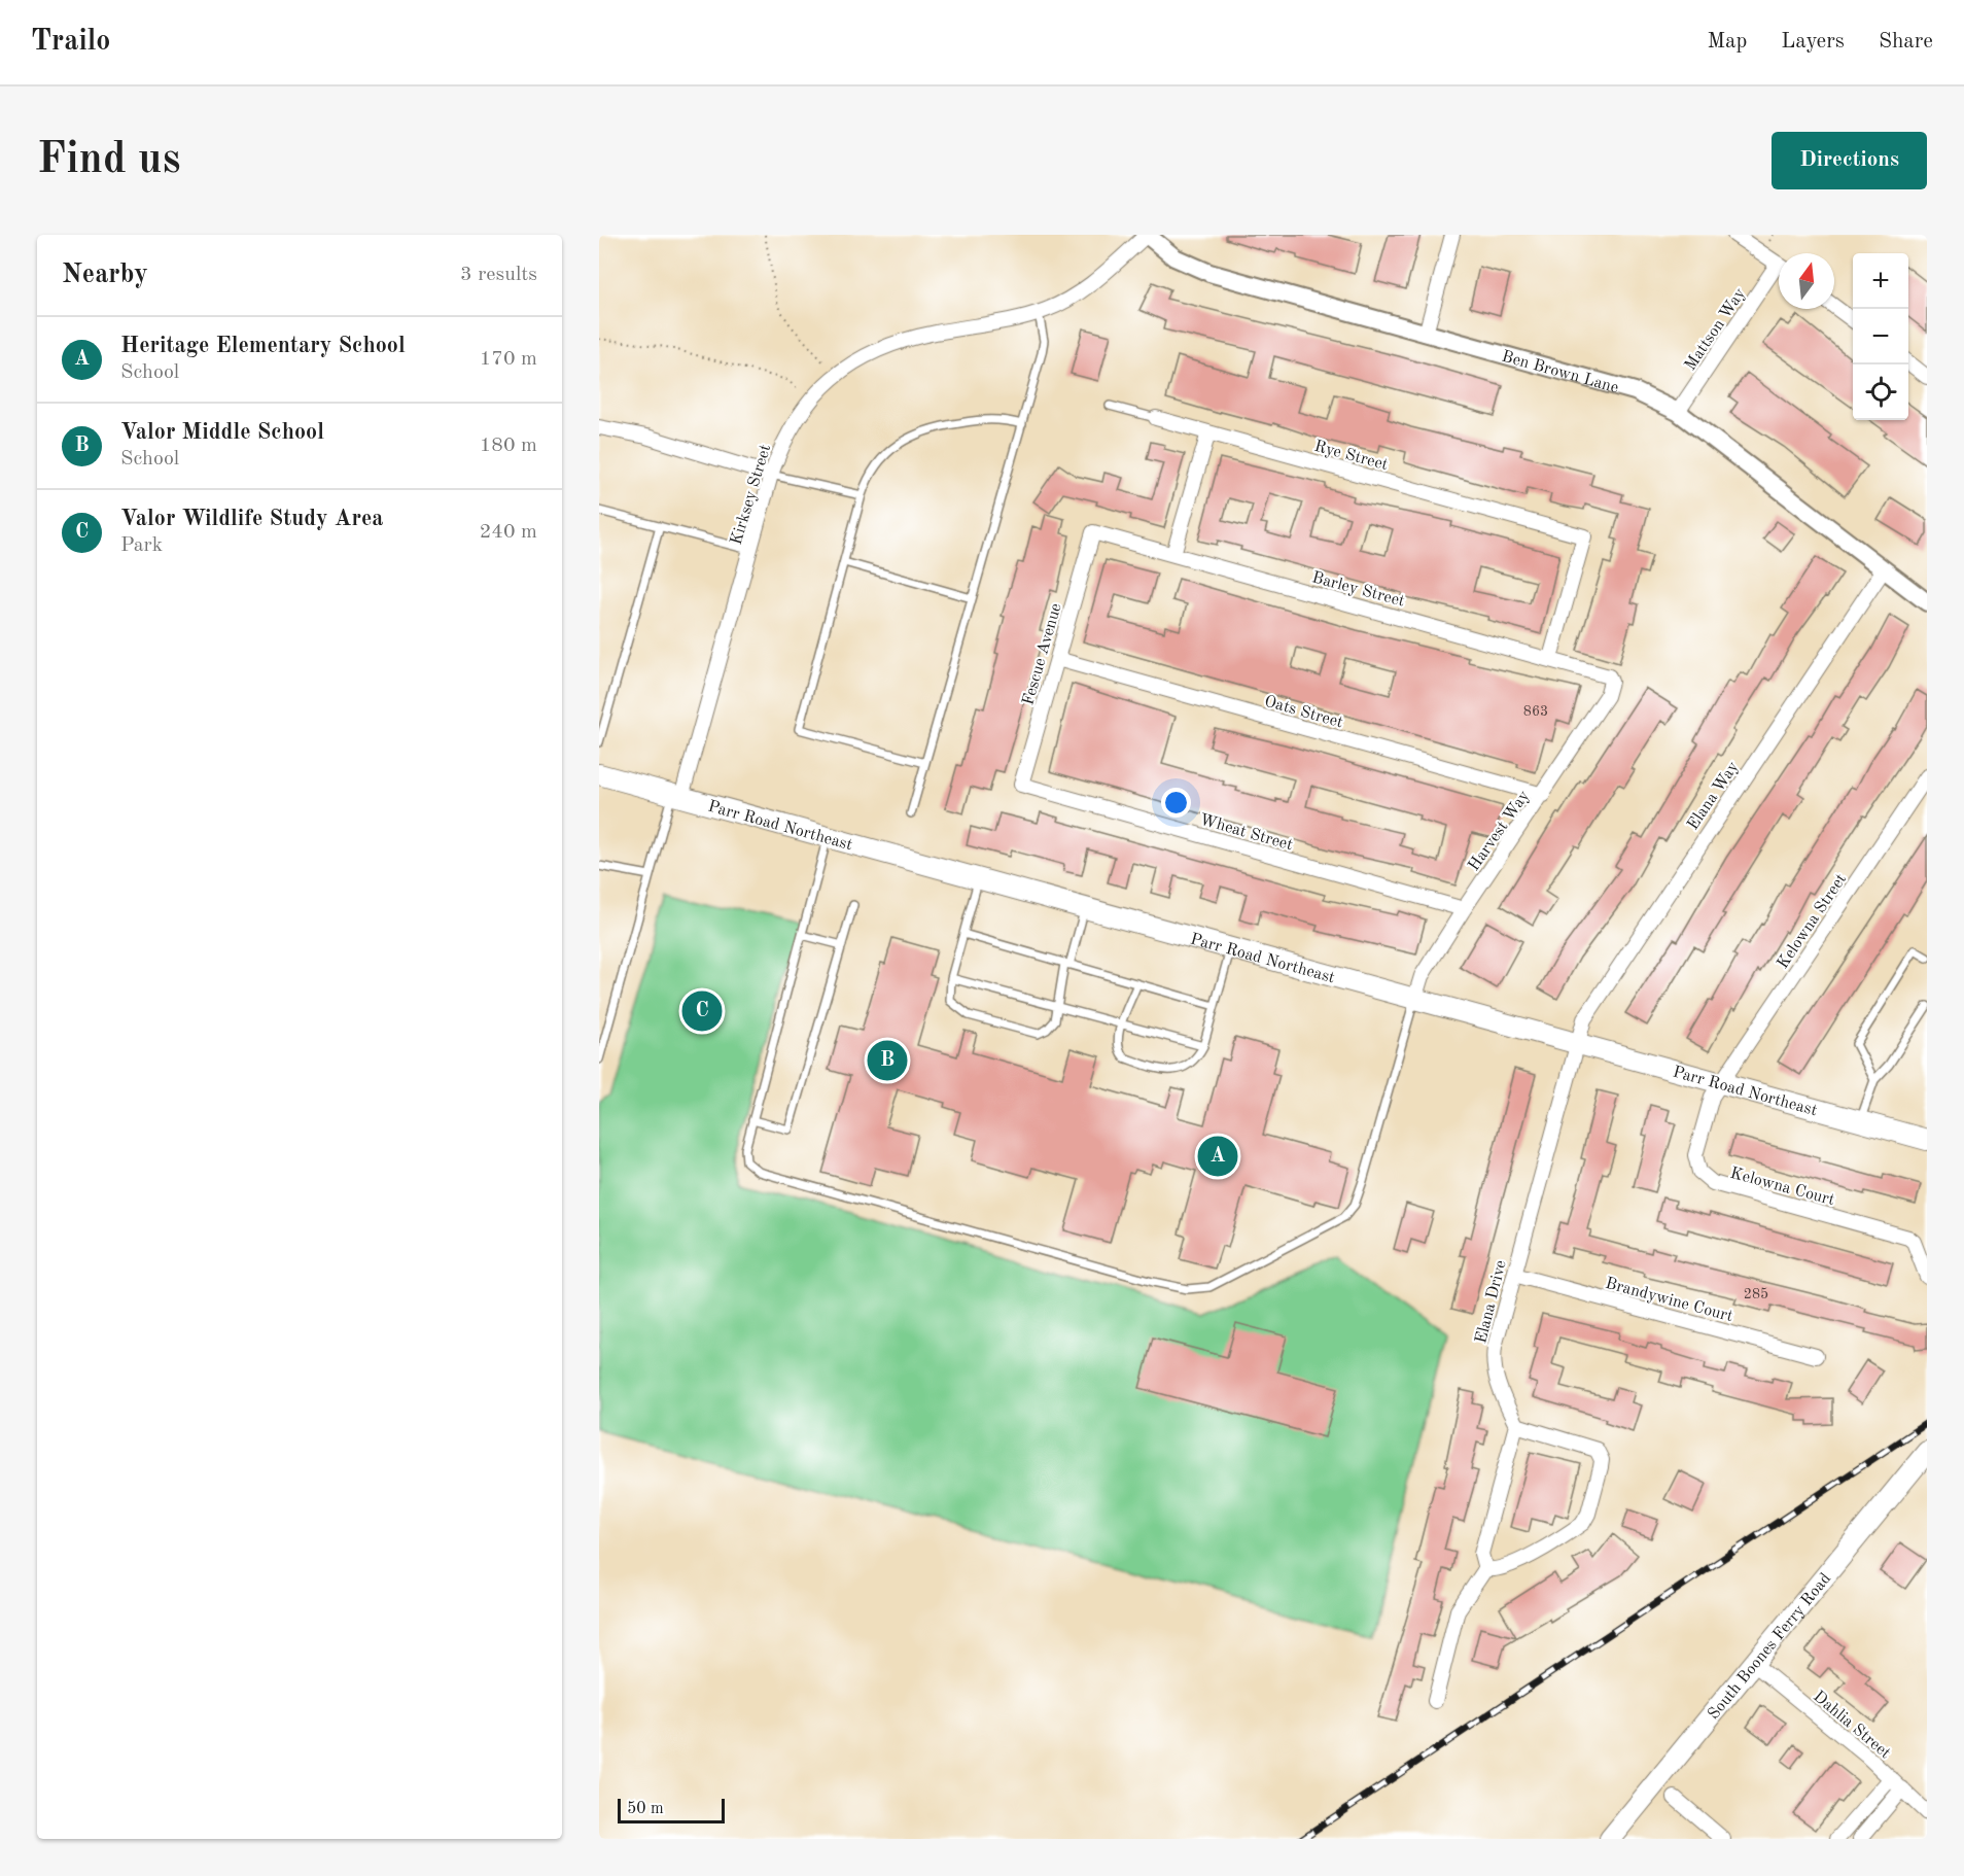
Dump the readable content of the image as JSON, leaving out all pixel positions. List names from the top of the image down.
{
  "streets": {
    "main road": ["Parr Road Northeast", "South Boones Ferry Road"],
    "street": [
      "Mattson Way",
      "Ben Brown Lane",
      "Rye Street",
      "Kirksey Street",
      "Barley Street",
      "Fescue Avenue",
      "Oats Street",
      "Elana Way",
      "Harvest Way",
      "Wheat Street",
      "Kelowna Street",
      "Kelowna Court",
      "Brandywine Court",
      "Elana Drive",
      "Dahlia Street"
    ]
  },
  "crossings": [
    ["Mattson Way", "Ben Brown Lane"],
    ["Ben Brown Lane", "Kirksey Street"],
    ["Ben Brown Lane", "Elana Way"],
    ["Rye Street", "Barley Street"],
    ["Kirksey Street", "Parr Road Northeast"],
    ["Barley Street", "Fescue Avenue"],
    ["Barley Street", "Harvest Way"],
    ["Fescue Avenue", "Oats Street"],
    ["Fescue Avenue", "Wheat Street"],
    ["Oats Street", "Harvest Way"],
    ["Elana Way", "Parr Road Northeast"],
    ["Elana Way", "Elana Drive"],
    ["Parr Road Northeast", "Harvest Way"],
    ["Parr Road Northeast", "Kelowna Street"],
    ["Parr Road Northeast", "Kelowna Court"],
    ["Parr Road Northeast", "Elana Drive"],
    ["Harvest Way", "Wheat Street"],
    ["Kelowna Street", "Kelowna Court"],
    ["Brandywine Court", "Elana Drive"],
    ["South Boones Ferry Road", "Dahlia Street"]
  ],
  "house_numbers": ["863", "285"],
  "scale_bar": "50 m",
  "north": "top",
  "page": {
    "header": "Trailo",
    "nav": ["Map", "Layers", "Share"],
    "buttons": "Directions",
    "title": "Find us",
    "heading": ["Nearby", "3 results"],
    "map_buttons": ["+", "−"],
    "list": [
      {
        "mark": "A",
        "name": "Heritage Elementary School",
        "note": "School",
        "value": "170 m"
      },
      {
        "mark": "B",
        "name": "Valor Middle School",
        "note": "School",
        "value": "180 m"
      },
      {
        "mark": "C",
        "name": "Valor Wildlife Study Area",
        "note": "Park",
        "value": "240 m"
      }
    ],
    "pins": ["C", "B", "A"],
    "scale": "50 m"
  }
}
